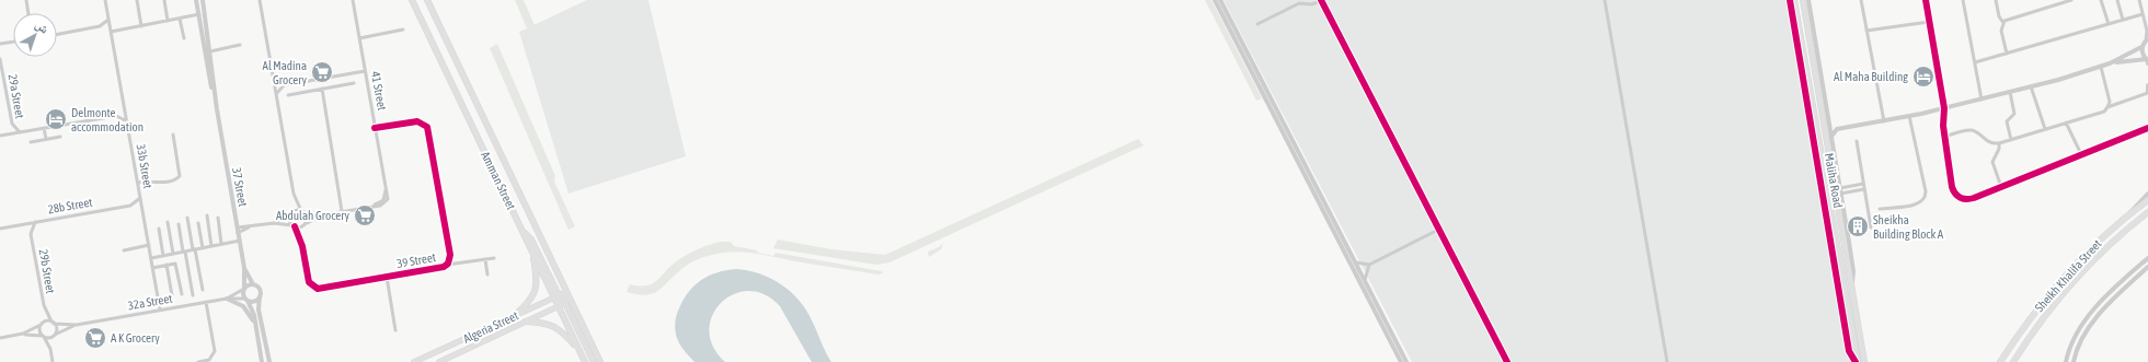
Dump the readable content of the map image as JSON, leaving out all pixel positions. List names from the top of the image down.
{
  "streets": {
    "highway": ["Sheikh Khalifa Street"],
    "main road": ["Amman Street", "Maliha Road", "Algeria Street"],
    "street": [
      "41 Street",
      "29a Street",
      "33b Street",
      "37 Street",
      "28b Street",
      "39 Street",
      "29b Street",
      "32a Street"
    ]
  },
  "crossings": [
    ["41 Street", "39 Street"],
    ["33b Street", "28b Street"],
    ["33b Street", "32a Street"],
    ["Amman Street", "Algeria Street"],
    ["37 Street", "32a Street"],
    ["28b Street", "29b Street"],
    ["29b Street", "32a Street"]
  ],
  "places": {
    "supermarket": ["Al Madina Grocery", "Abdulah Grocery", "A K Grocery"],
    "hotel": ["Al Maha Building", "Delmonte accommodation"],
    "building": ["Sheikha Building Block A"]
  },
  "north": "top right"
}
